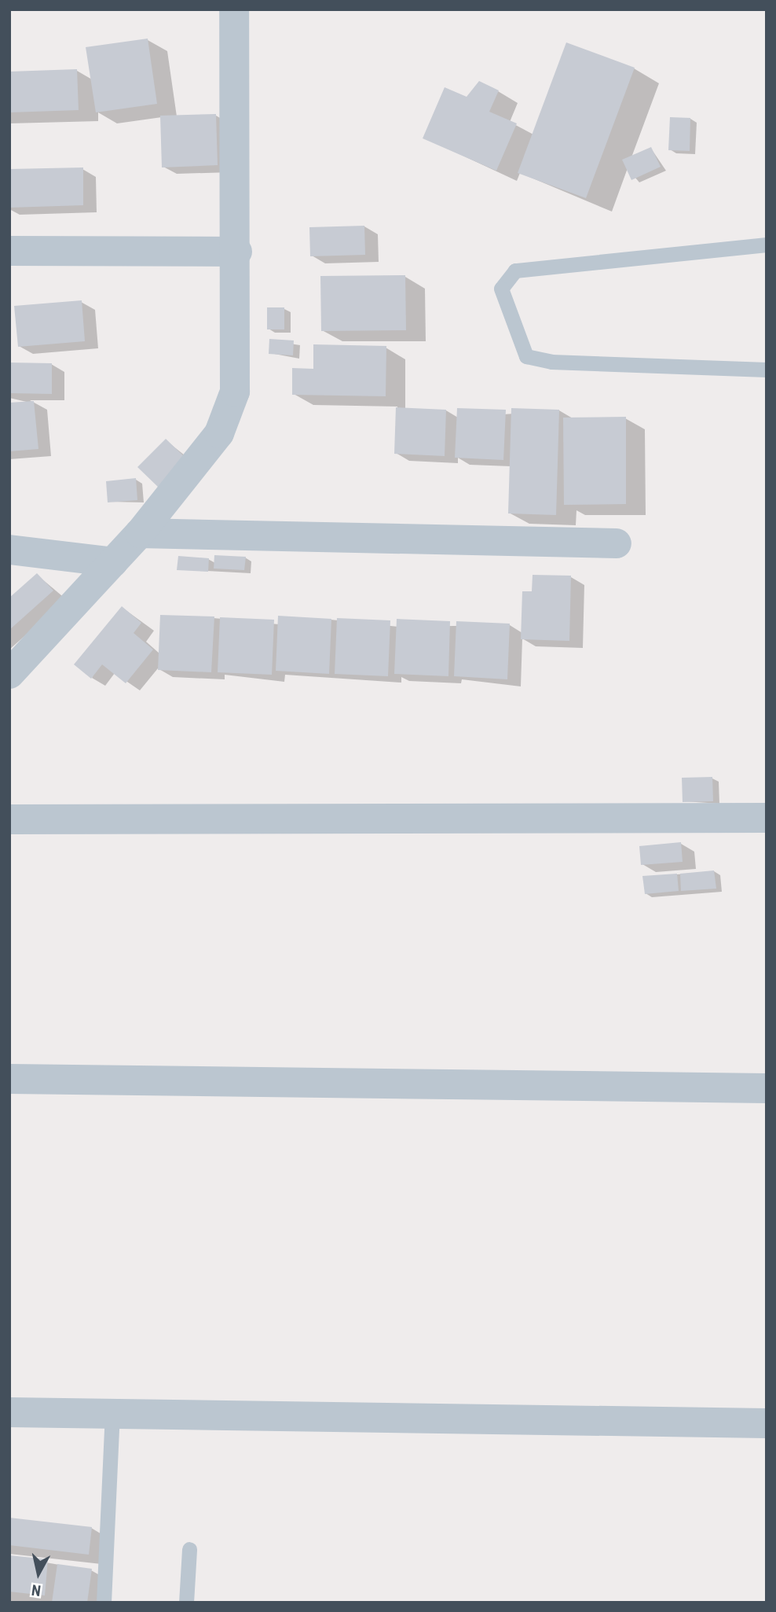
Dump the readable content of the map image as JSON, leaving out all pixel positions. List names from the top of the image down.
{
  "north": "bottom"
}
